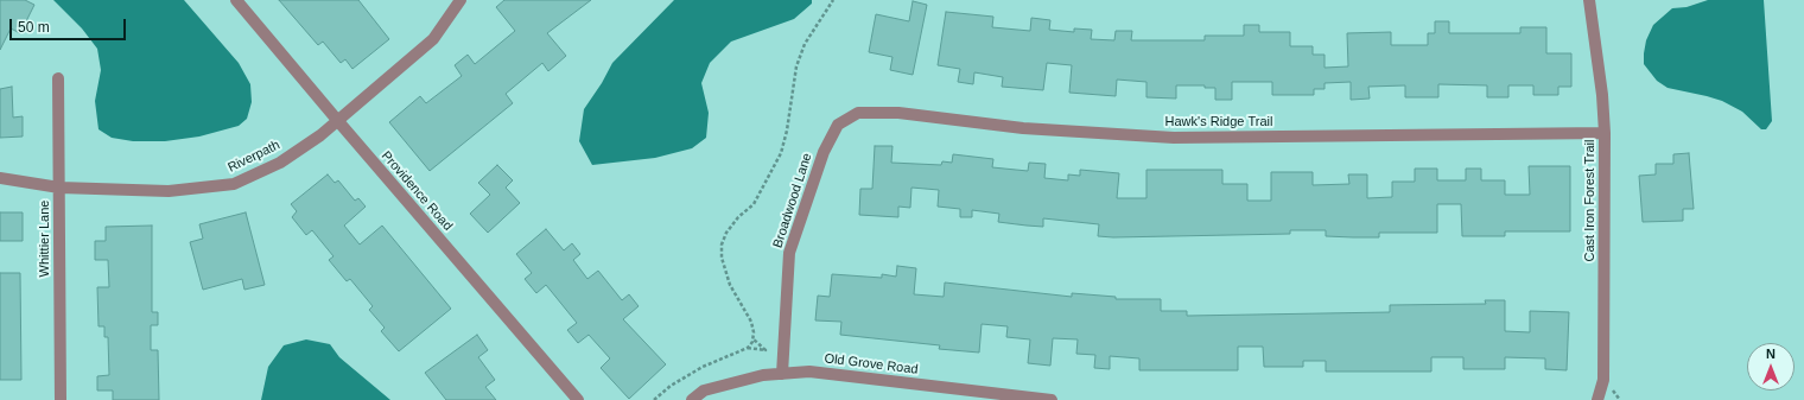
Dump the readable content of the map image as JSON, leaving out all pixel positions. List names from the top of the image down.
{
  "streets": {
    "street": [
      "Hawk's Ridge Trail",
      "Riverpath",
      "Providence Road",
      "Broadwood Lane",
      "Cast Iron Forest Trail",
      "Whittier Lane",
      "Old Grove Road"
    ]
  },
  "crossings": [
    ["Hawk's Ridge Trail", "Broadwood Lane"],
    ["Hawk's Ridge Trail", "Cast Iron Forest Trail"],
    ["Riverpath", "Providence Road"],
    ["Riverpath", "Whittier Lane"],
    ["Broadwood Lane", "Old Grove Road"]
  ],
  "scale_bar": "50 m",
  "north": "top"
}
